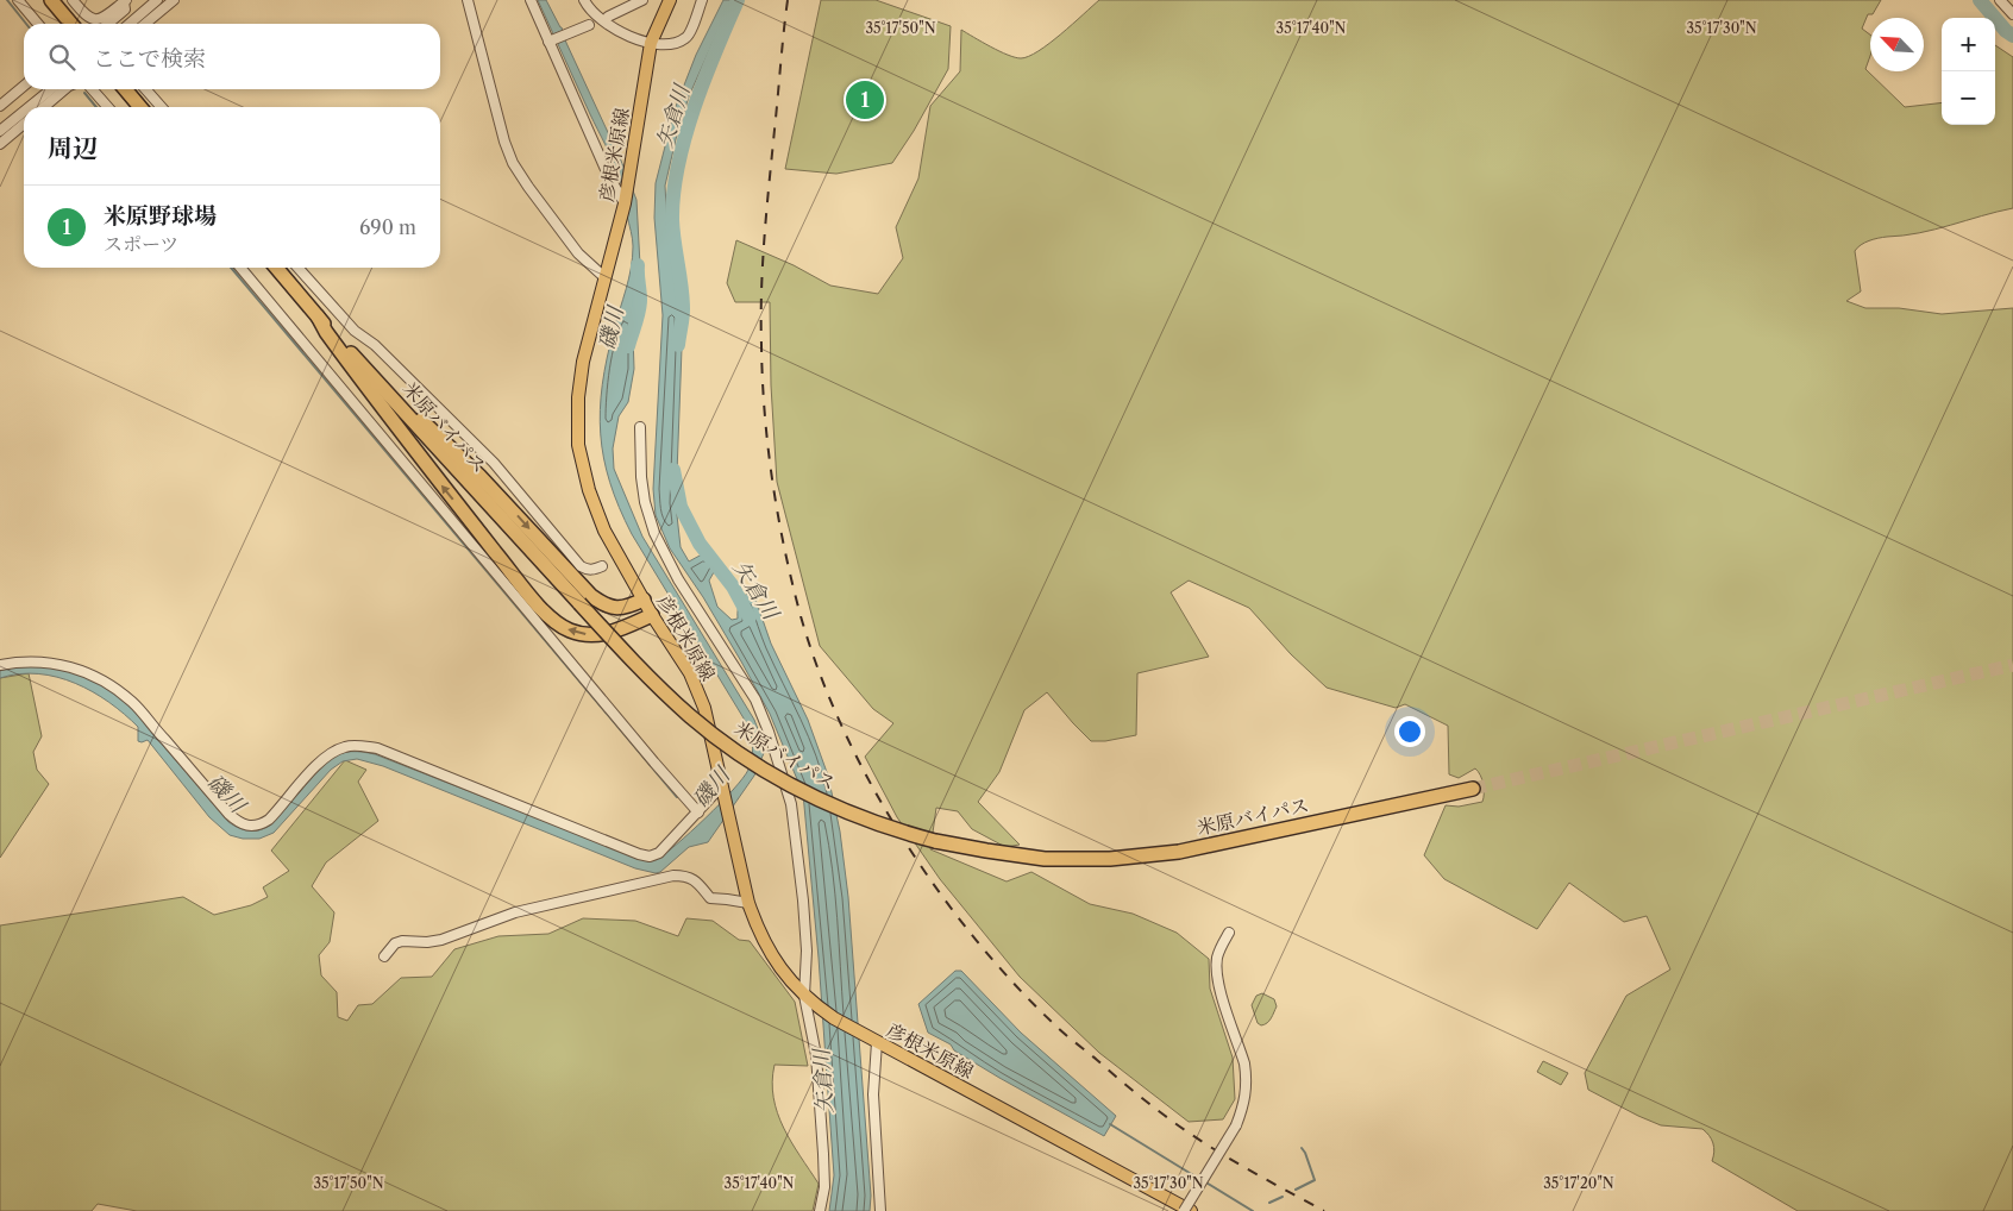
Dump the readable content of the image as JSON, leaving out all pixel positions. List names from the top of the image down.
{
  "streets": {
    "highway": ["米原バイパス"],
    "main road": ["彦根米原線"]
  },
  "water": ["矢倉川", "磯川"],
  "north": "top left",
  "page": {
    "map_buttons": ["+", "−"],
    "search": "ここで検索",
    "pins": "1",
    "heading": "周辺",
    "list": [
      {
        "mark": "1",
        "name": "米原野球場",
        "note": "スポーツ",
        "value": "690 m"
      }
    ]
  },
  "coordinates": [
    "35°17'50\"N",
    "35°17'40\"N",
    "35°17'30\"N",
    "35°17'20\"N"
  ]
}
